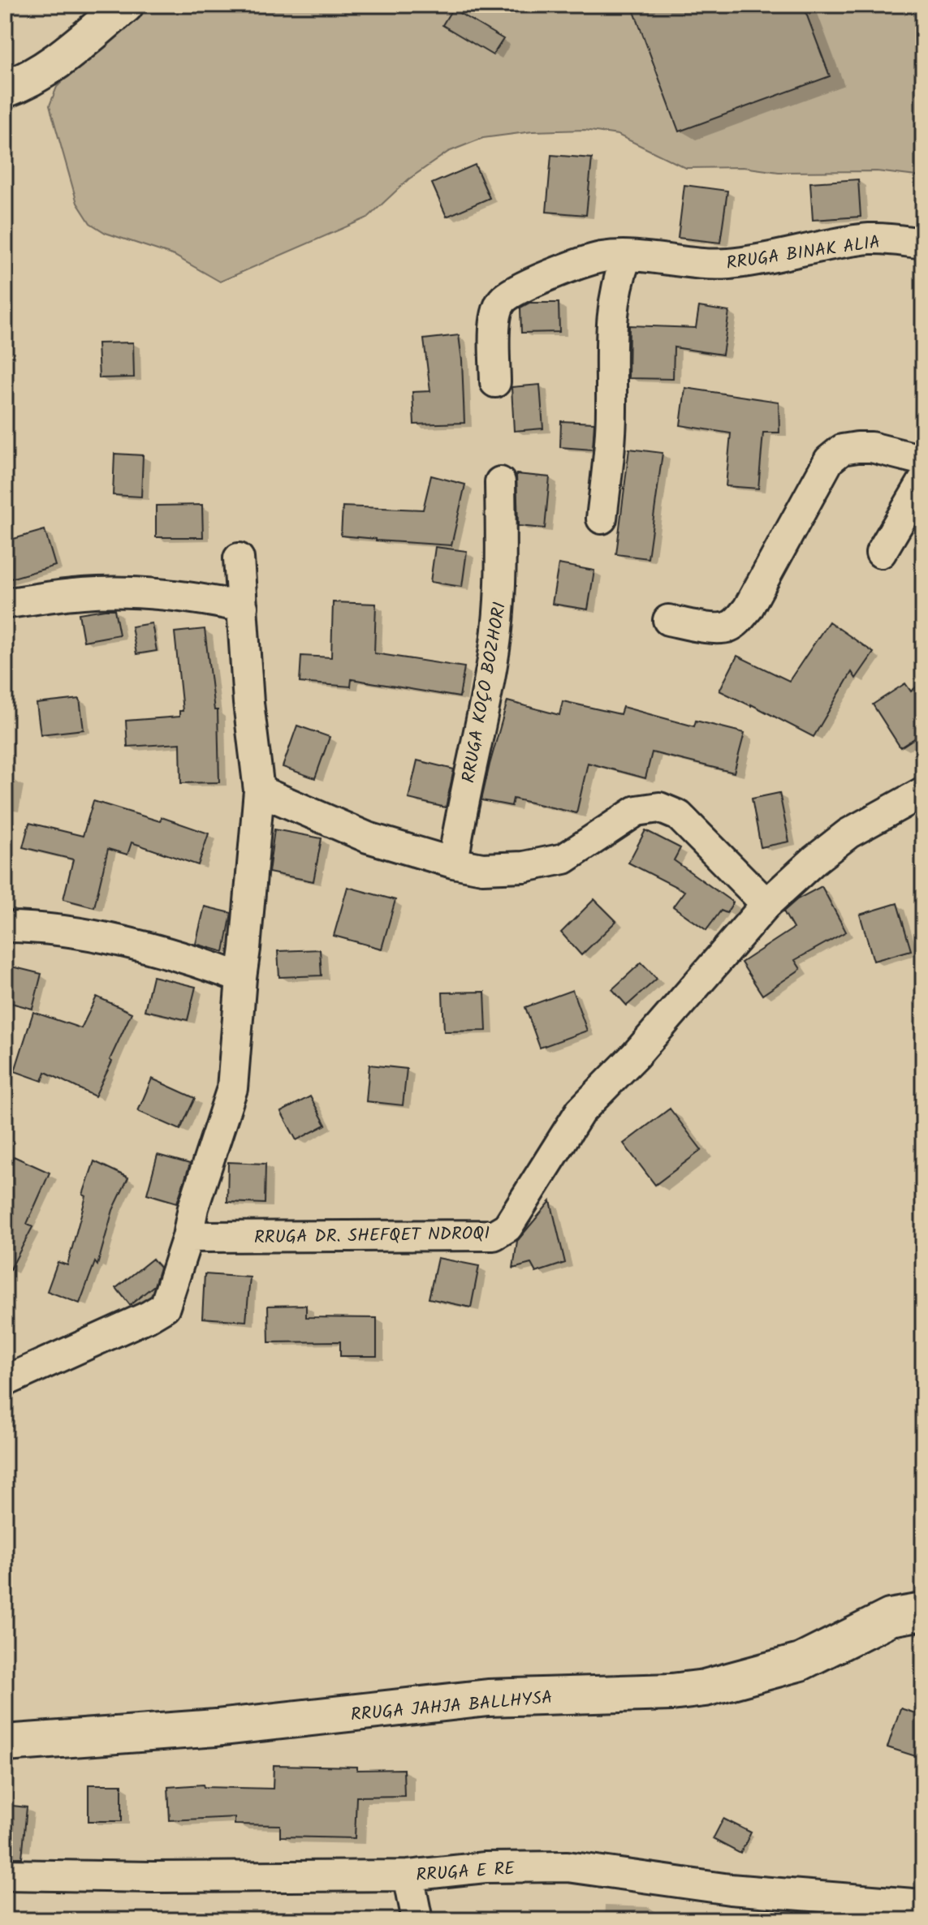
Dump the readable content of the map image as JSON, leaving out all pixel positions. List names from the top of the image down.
{
  "streets": {
    "main road": ["RRUGA JAHJA BALLHYSA"],
    "street": [
      "RRUGA BINAK ALIA",
      "RRUGA KOÇO BOZHORI",
      "RRUGA DR. SHEFQET NDROQI",
      "RRUGA E RE"
    ]
  }
}
